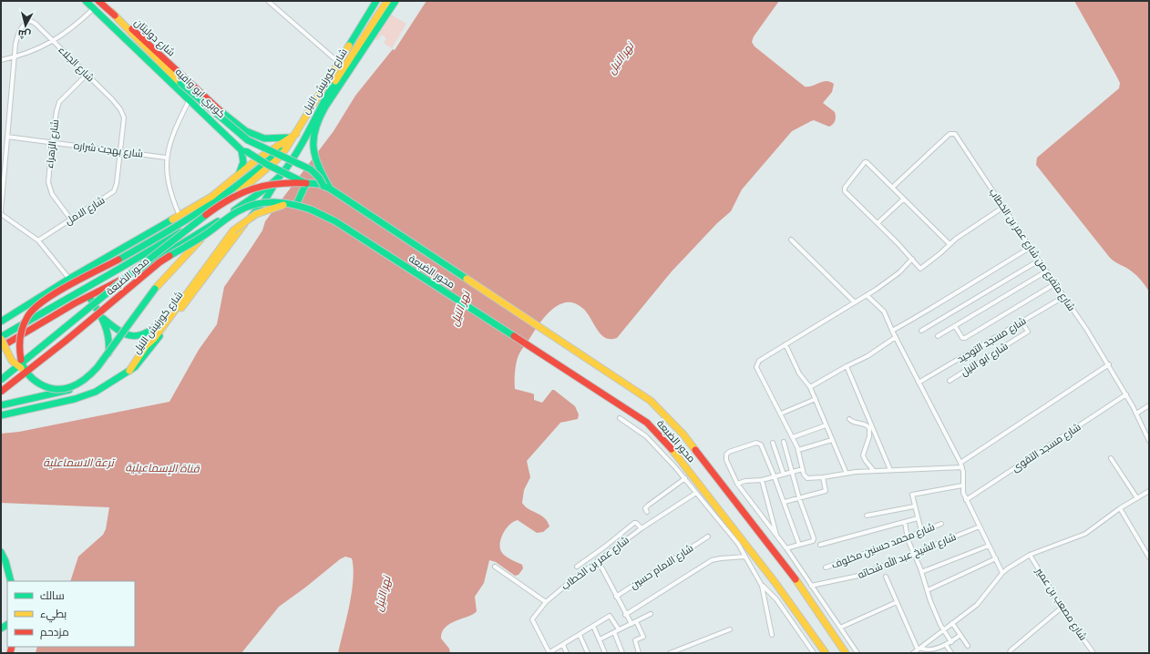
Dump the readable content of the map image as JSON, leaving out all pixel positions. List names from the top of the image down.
{
  "streets": {
    "main road": [
      "شارع دوليتان",
      "شارع كورنيش النيل",
      "كوبري ابو وافيه",
      "محور الضبعة"
    ],
    "street": [
      "شارع الجلاء",
      "شارع الزهراء",
      "شارع بهجت شراره",
      "شارع الامل",
      "شارع متفرع من شارع عمر بن الخطاب",
      "شارع مسجد التوحيد",
      "شارع ابو النيل",
      "شارع مسجد التقوى",
      "شارع محمد حسنين مخلوف",
      "شارع الشيخ عبد الله شحاته",
      "شارع عمر بن الخطاب",
      "شارع الامام حسين",
      "شارع مصعب بن عمير"
    ]
  },
  "crossings": [
    ["شارع الجلاء", "شارع الزهراء"],
    ["شارع الجلاء", "شارع بهجت شراره"],
    ["شارع الجلاء", "شارع الامل"],
    ["كوبري ابو وافيه", "محور الضبعة"],
    ["شارع الزهراء", "شارع بهجت شراره"],
    ["شارع الزهراء", "شارع الامل"],
    ["شارع بهجت شراره", "شارع الامل"],
    ["شارع متفرع من شارع عمر بن الخطاب", "شارع مسجد التوحيد"],
    ["شارع متفرع من شارع عمر بن الخطاب", "شارع مسجد التقوى"],
    ["شارع مسجد التوحيد", "شارع ابو النيل"]
  ],
  "water": ["نهر النيل", "ترعة الاسماعلية", "قناة الإسماعيلية"],
  "legend": ["سالك", "بطيء", "مزدحم"],
  "north": "bottom"
}
